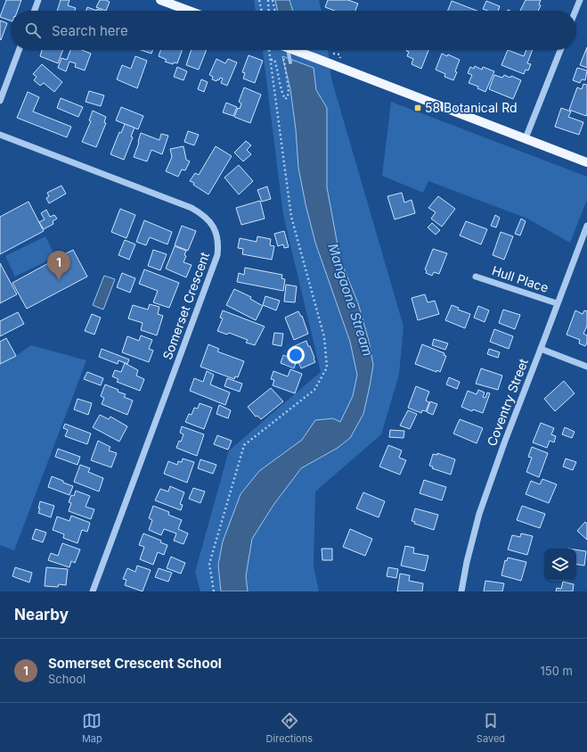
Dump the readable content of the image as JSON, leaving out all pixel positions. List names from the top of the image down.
{
  "streets": {
    "street": ["Hull Place", "Somerset Crescent", "Coventry Street"]
  },
  "crossings": [
    ["Hull Place", "Coventry Street"]
  ],
  "water": ["Mangaone Stream"],
  "places": {
    "transit": ["58 Botanical Rd"]
  },
  "page": {
    "search": "Search here",
    "pins": "1",
    "heading": "Nearby",
    "list": [
      {
        "mark": "1",
        "name": "Somerset Crescent School",
        "note": "School",
        "value": "150 m"
      }
    ],
    "nav": ["Map", "Directions", "Saved"]
  }
}
